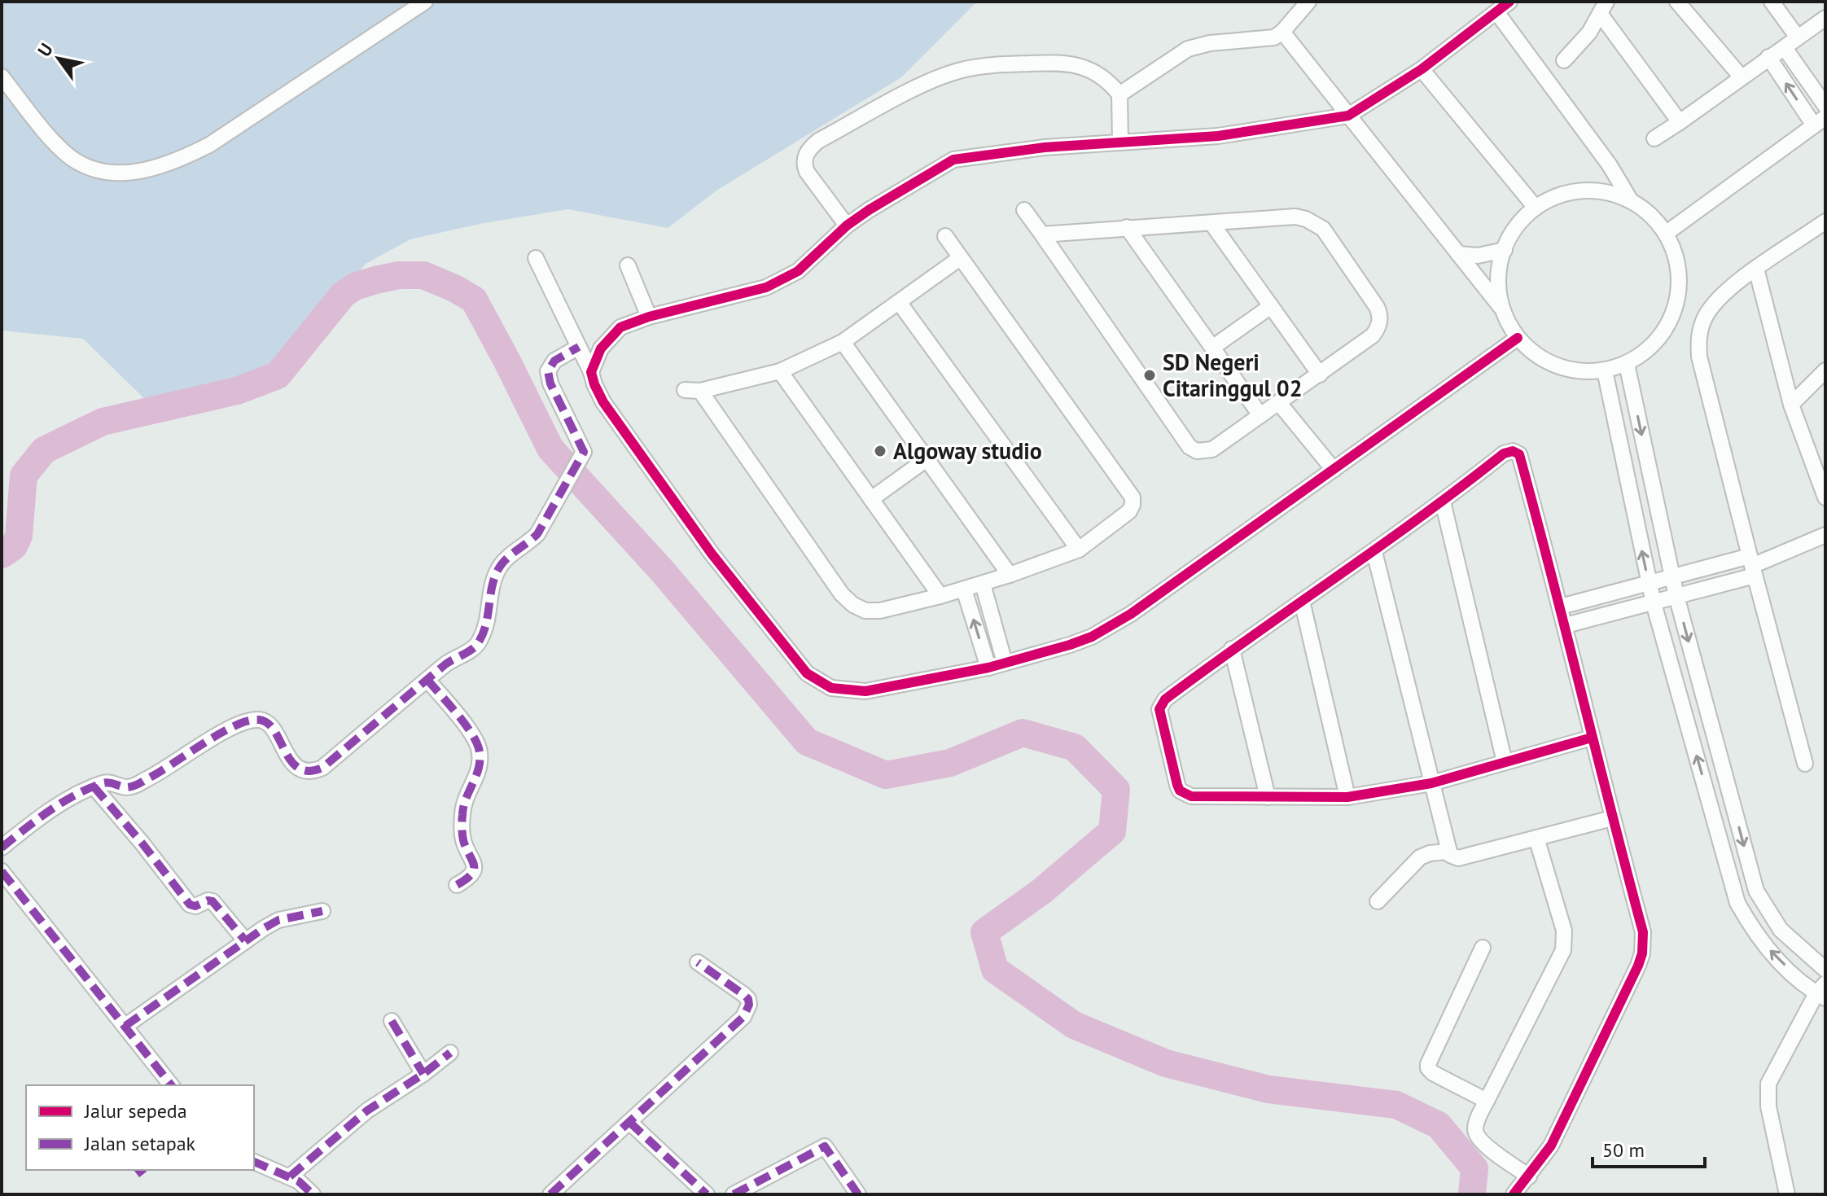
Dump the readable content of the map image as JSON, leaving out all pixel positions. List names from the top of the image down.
{
  "places": ["SD Negeri Citaringgul 02", "Algoway studio"],
  "legend": ["Jalur sepeda", "Jalan setapak"],
  "scale_bar": "50 m",
  "north": "top left"
}
